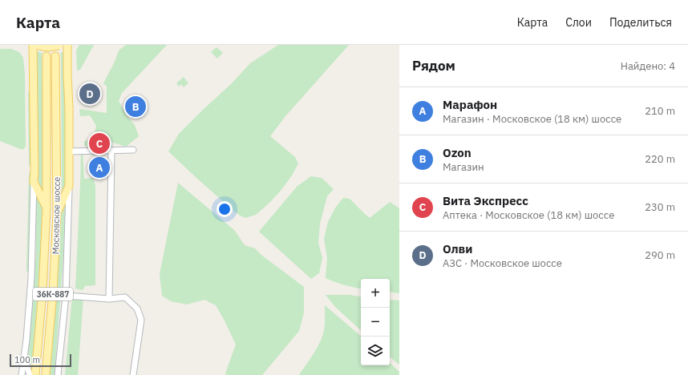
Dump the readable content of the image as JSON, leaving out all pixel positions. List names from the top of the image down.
{
  "streets": {
    "main road": ["Московское шоссе", "36К-887"]
  },
  "scale_bar": "100 m",
  "page": {
    "header": "Карта",
    "nav": ["Карта", "Слои", "Поделиться"],
    "heading": ["Рядом", "Найдено: 4"],
    "pins": [
      "D",
      "B",
      "C",
      "A"
    ],
    "list": [
      {
        "mark": "A",
        "name": "Марафон",
        "note": "Магазин · Московское (18 км) шоссе",
        "value": "210 m"
      },
      {
        "mark": "B",
        "name": "Ozon",
        "note": "Магазин",
        "value": "220 m"
      },
      {
        "mark": "C",
        "name": "Вита Экспресс",
        "note": "Аптека · Московское (18 км) шоссе",
        "value": "230 m"
      },
      {
        "mark": "D",
        "name": "Олви",
        "note": "АЗС · Московское шоссе",
        "value": "290 m"
      }
    ],
    "map_buttons": ["+", "−"],
    "scale": "100 m"
  }
}
